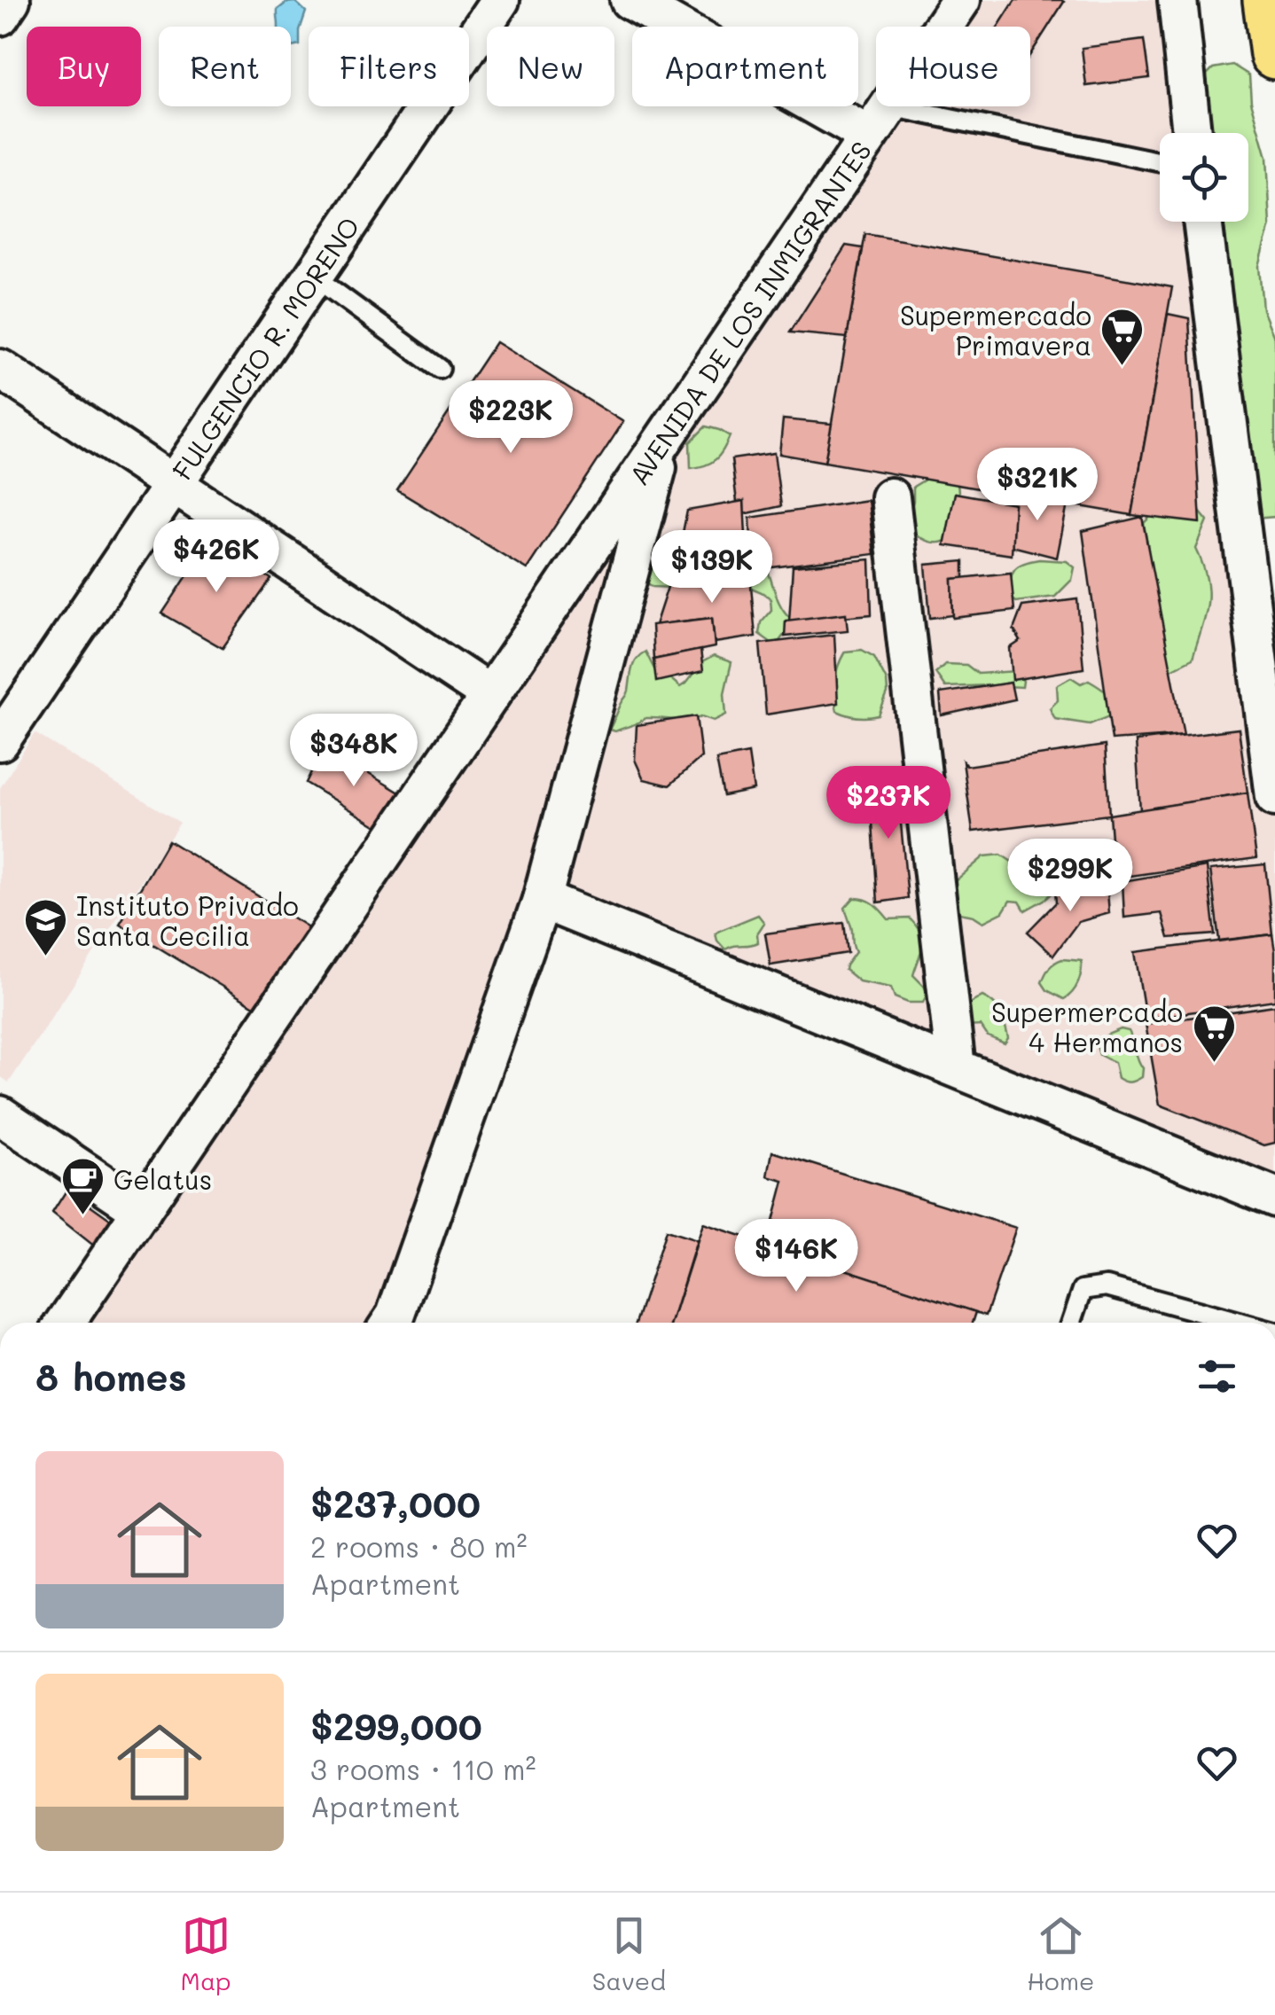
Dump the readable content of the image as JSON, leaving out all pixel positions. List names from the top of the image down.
{
  "streets": {
    "street": ["AVENIDA DE LOS INMIGRANTES", "FULGENCIO R. MORENO"]
  },
  "places": {
    "supermarket": ["Supermercado Primavera", "Supermercado 4 Hermanos"],
    "school or university": ["Instituto Privado Santa Cecilia"],
    "cafe": ["Gelatus"]
  },
  "page": {
    "chip": [
      "Buy",
      "Rent",
      "Filters",
      "New",
      "Apartment",
      "House"
    ],
    "price": [
      "$223K",
      "$321K",
      "$426K",
      "$139K",
      "$348K",
      "$237K",
      "$299K",
      "$146K"
    ],
    "heading": "8 homes",
    "list": [
      {
        "name": "$237,000",
        "note": "2 rooms · 80 m² · Apartment"
      },
      {
        "name": "$299,000",
        "note": "3 rooms · 110 m² · Apartment"
      }
    ],
    "tabs": ["Map", "Saved", "Home"]
  }
}
